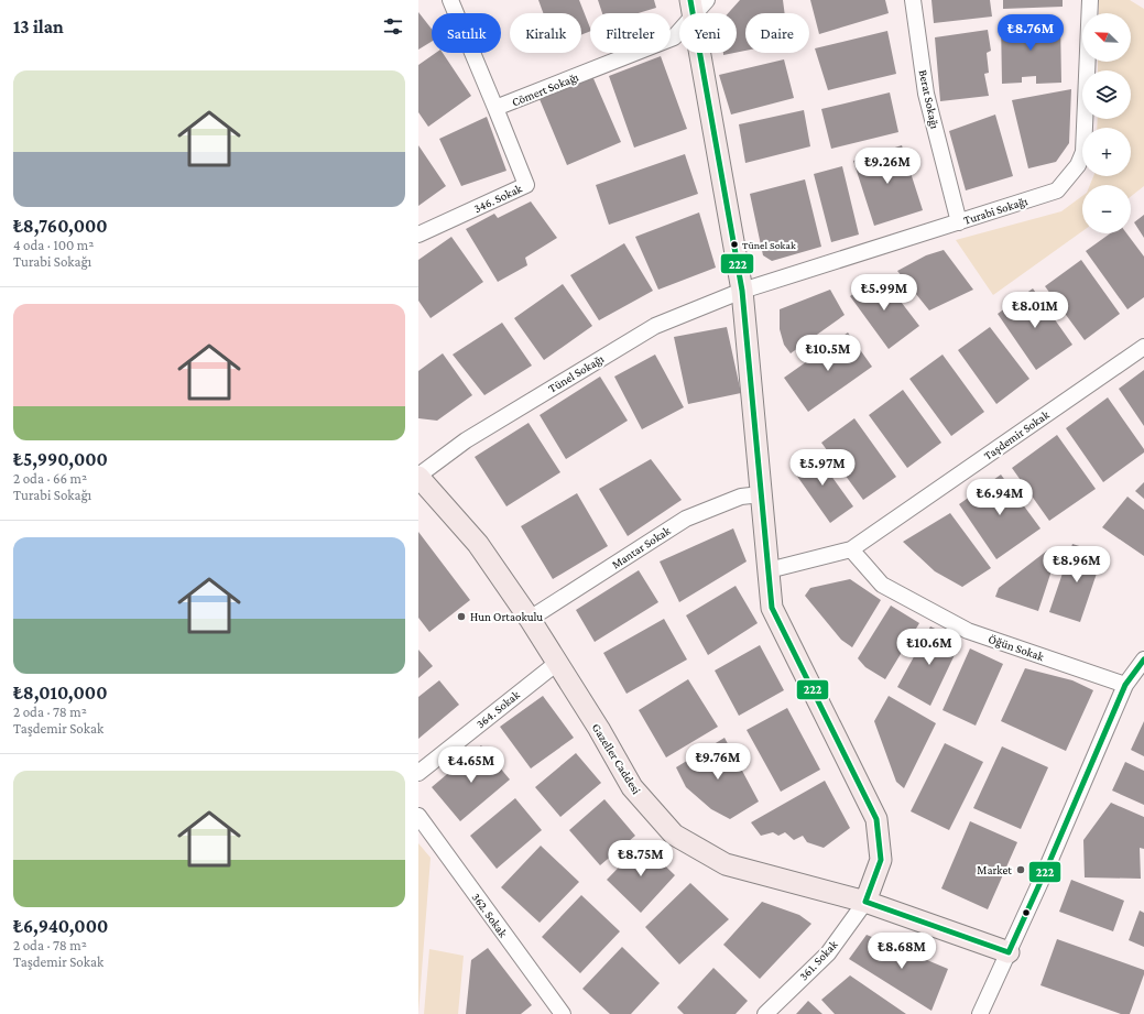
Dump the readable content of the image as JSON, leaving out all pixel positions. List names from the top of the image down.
{
  "streets": {
    "street": [
      "Cömert Sokağı",
      "Berat Sokağı",
      "346. Sokak",
      "Turabi Sokağı",
      "Tünel Sokağı",
      "Taşdemir Sokak",
      "Mantar Sokak",
      "Öğün Sokak",
      "364. Sokak",
      "Gazeller Caddesi",
      "362. Sokak",
      "361. Sokak"
    ]
  },
  "crossings": [
    ["Cömert Sokağı", "346. Sokak"],
    ["Berat Sokağı", "Turabi Sokağı"],
    ["Turabi Sokağı", "Tünel Sokağı"],
    ["Tünel Sokağı", "Gazeller Caddesi"],
    ["Taşdemir Sokak", "Öğün Sokak"],
    ["Mantar Sokak", "Gazeller Caddesi"],
    ["364. Sokak", "Gazeller Caddesi"],
    ["Gazeller Caddesi", "361. Sokak"]
  ],
  "places": ["Tünel Sokak", "Hun Ortaokulu", "Market"],
  "lines": ["transit line 222"],
  "north": "top left",
  "page": {
    "heading": "13 ilan",
    "map_buttons": ["+", "−"],
    "chip": [
      "Satılık",
      "Kiralık",
      "Filtreler",
      "Yeni",
      "Daire"
    ],
    "price": [
      "₺8.76M",
      "₺9.26M",
      "₺5.99M",
      "₺8.01M",
      "₺10.5M",
      "₺5.97M",
      "₺6.94M",
      "₺8.96M",
      "₺10.6M",
      "₺9.76M",
      "₺4.65M",
      "₺8.75M",
      "₺8.68M"
    ],
    "list": [
      {
        "name": "₺8,760,000",
        "note": "4 oda · 100 m² · Turabi Sokağı"
      },
      {
        "name": "₺5,990,000",
        "note": "2 oda · 66 m² · Turabi Sokağı"
      },
      {
        "name": "₺8,010,000",
        "note": "2 oda · 78 m² · Taşdemir Sokak"
      },
      {
        "name": "₺6,940,000",
        "note": "2 oda · 78 m² · Taşdemir Sokak"
      }
    ]
  }
}
